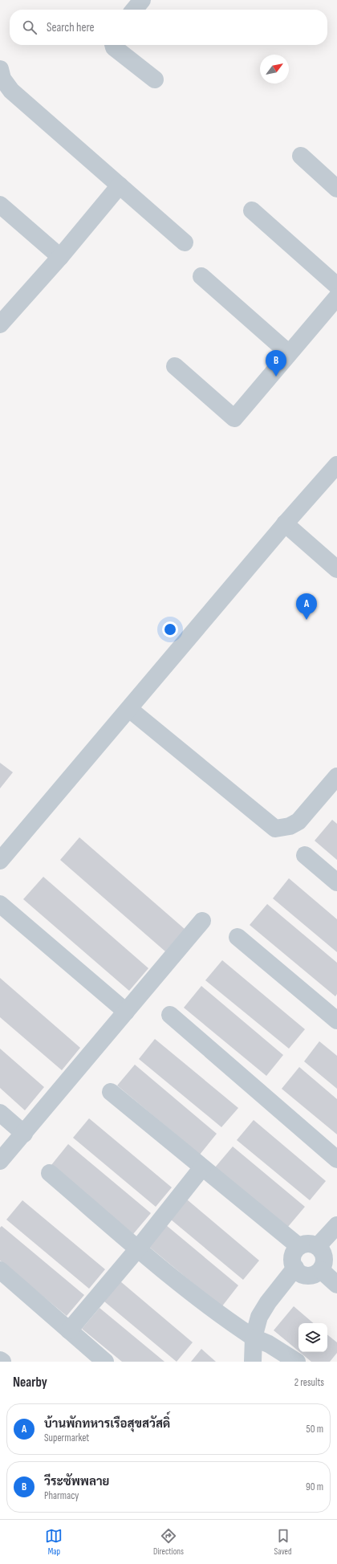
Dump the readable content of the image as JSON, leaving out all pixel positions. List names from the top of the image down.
{
  "north": "top right",
  "page": {
    "search": "Search here",
    "pins": ["B", "A"],
    "heading": ["Nearby", "2 results"],
    "list": [
      {
        "mark": "A",
        "name": "บ้านพักทหารเรือสุขสวัสดิ์",
        "note": "Supermarket",
        "value": "50 m"
      },
      {
        "mark": "B",
        "name": "วีระซัพพลาย",
        "note": "Pharmacy",
        "value": "90 m"
      }
    ],
    "nav": ["Map", "Directions", "Saved"]
  }
}
